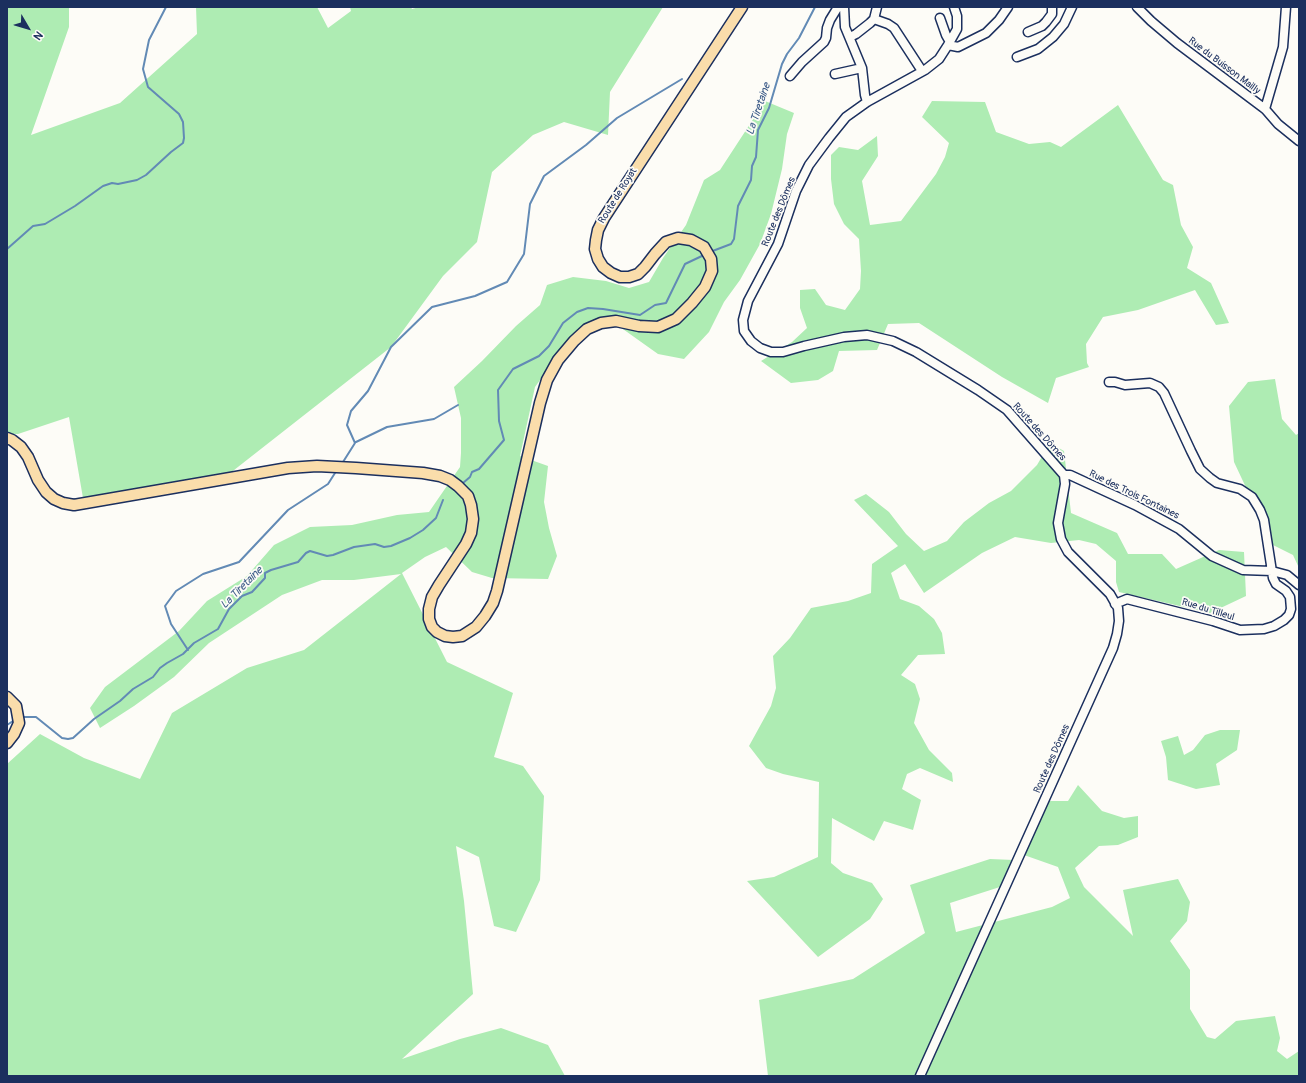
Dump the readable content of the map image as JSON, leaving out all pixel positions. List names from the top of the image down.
{
  "streets": {
    "main road": ["Route de Royat"],
    "street": [
      "Rue du Buisson Mailly",
      "Route des Dômes",
      "Rue des Trois Fontaines",
      "Rue du Tilleul"
    ]
  },
  "crossings": [
    ["Route des Dômes", "Rue des Trois Fontaines"],
    ["Route des Dômes", "Rue du Tilleul"],
    ["Rue des Trois Fontaines", "Rue du Tilleul"]
  ],
  "water": ["La Tiretaine"],
  "north": "bottom right"
}
